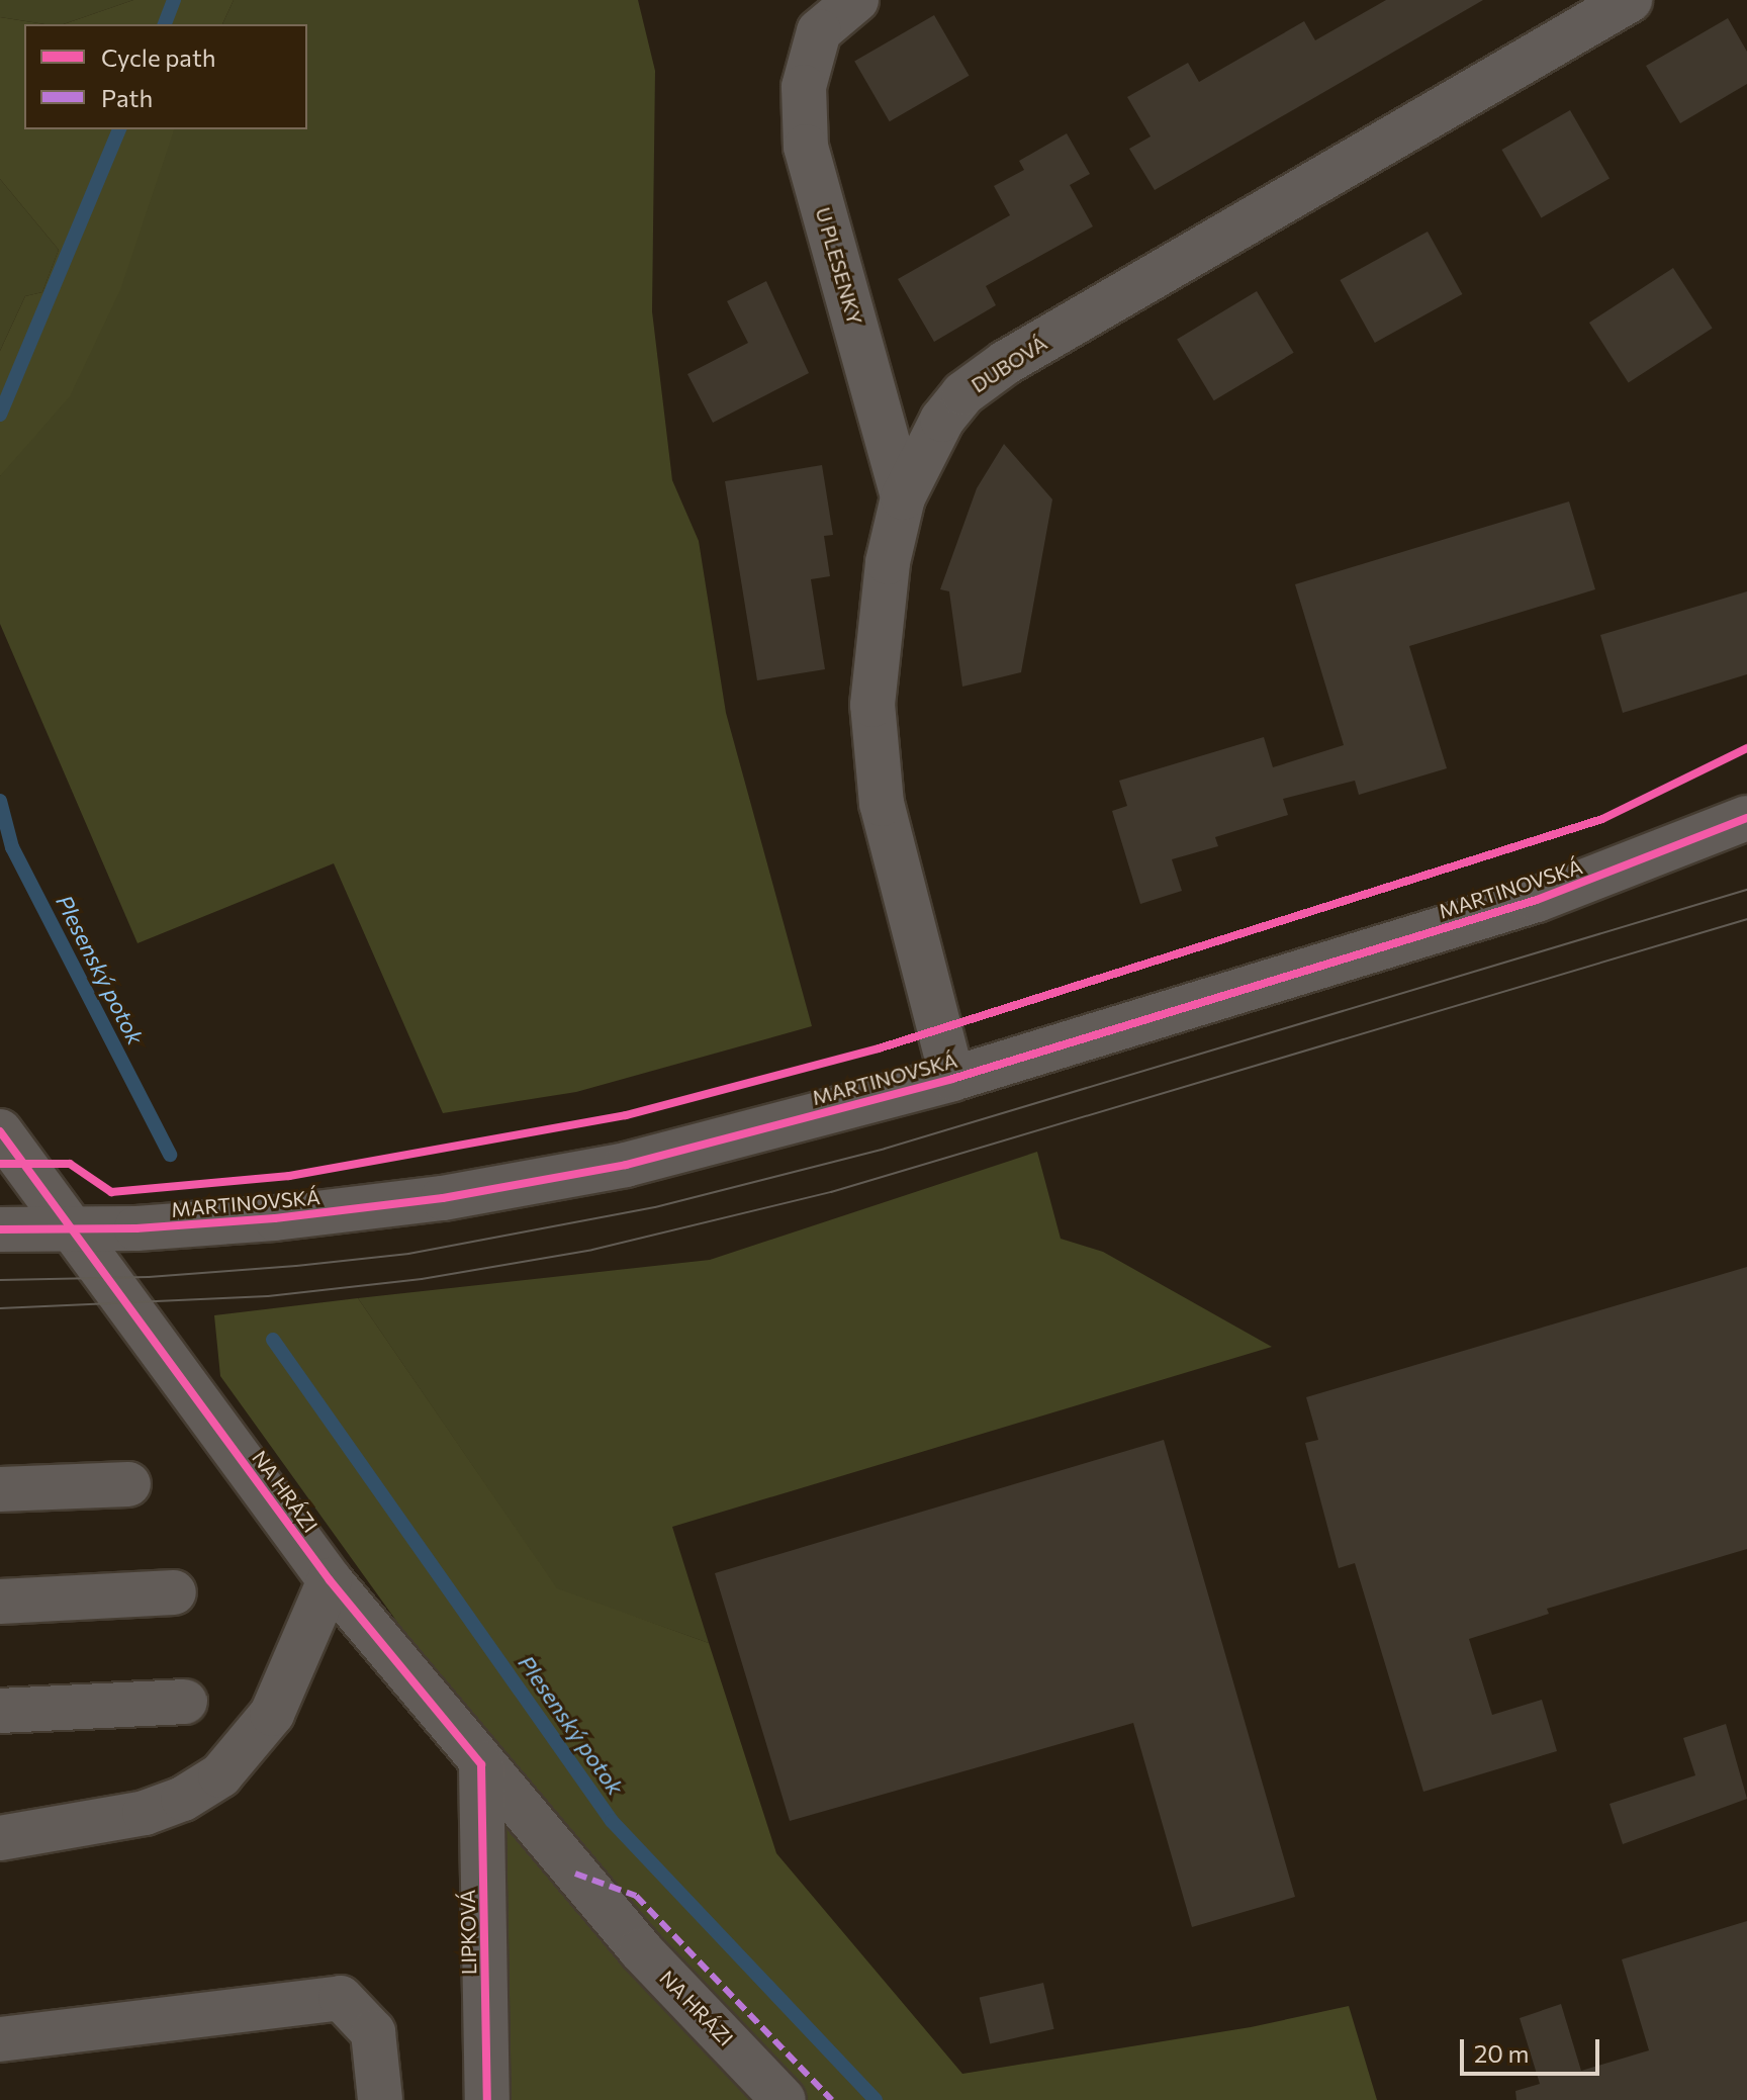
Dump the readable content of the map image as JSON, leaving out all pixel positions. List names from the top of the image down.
{
  "streets": {
    "street": [
      "U PLESENKY",
      "DUBOVÁ",
      "MARTINOVSKÁ",
      "NA HRÁZI",
      "LIPKOVÁ"
    ]
  },
  "crossings": [
    ["U PLESENKY", "DUBOVÁ"],
    ["DUBOVÁ", "MARTINOVSKÁ"],
    ["MARTINOVSKÁ", "NA HRÁZI"],
    ["NA HRÁZI", "LIPKOVÁ"]
  ],
  "water": ["Plesenský potok"],
  "legend": ["Cycle path", "Path"],
  "scale_bar": "20 m"
}
